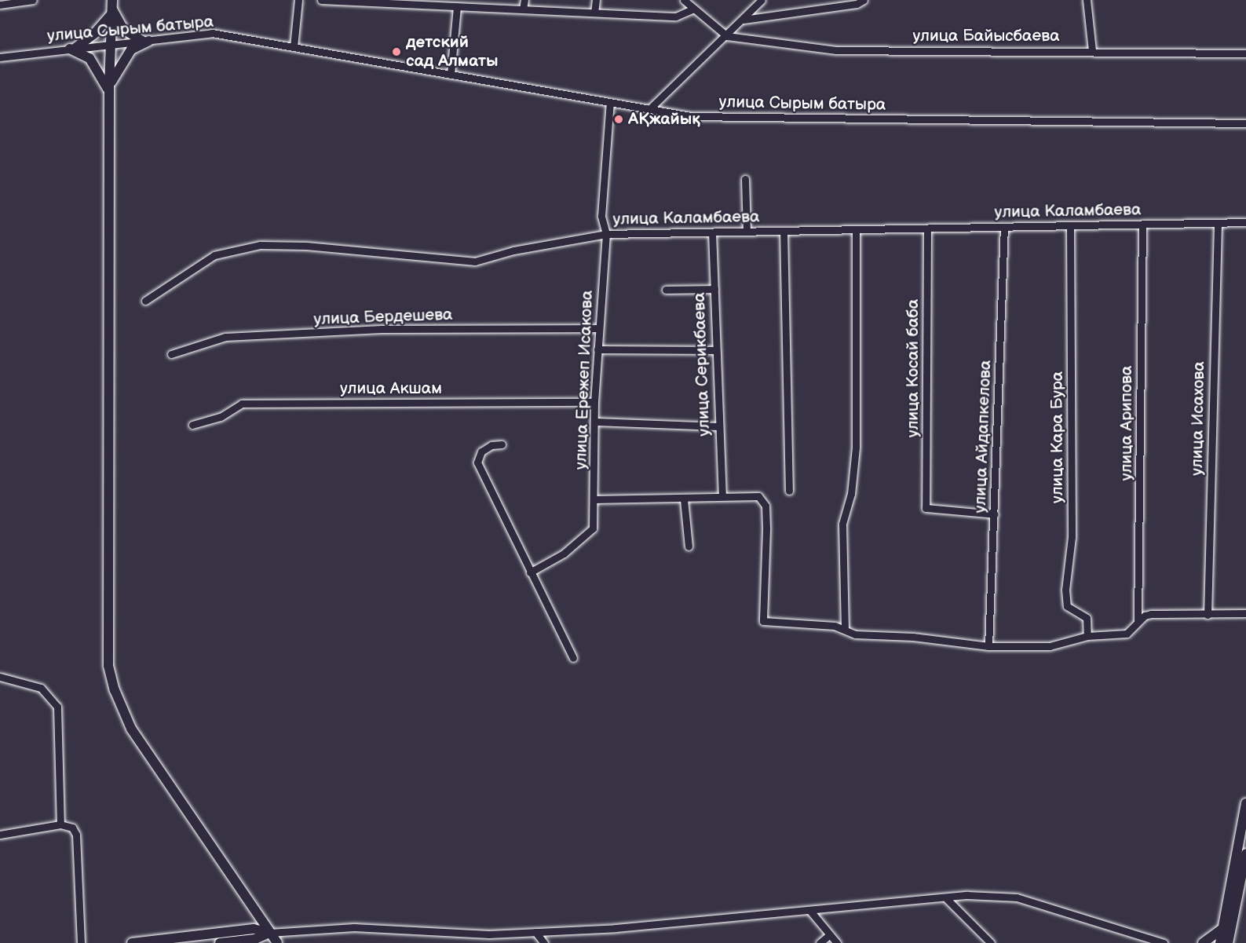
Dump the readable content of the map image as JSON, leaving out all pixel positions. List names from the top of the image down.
{
  "streets": {
    "street": [
      "улица Сырым батыра",
      "улица Байысбаева",
      "улица Каламбаева",
      "улица Бердешева",
      "улица Серикбаева",
      "улица Косай баба",
      "улица Ережеп Исакова",
      "улица Акшам",
      "улица Исахова",
      "улица Арипова",
      "улица Айдапкелова",
      "улица Кара Бура"
    ]
  },
  "crossings": [
    ["улица Сырым батыра", "улица Ережеп Исакова"],
    ["улица Каламбаева", "улица Серикбаева"],
    ["улица Каламбаева", "улица Косай баба"],
    ["улица Каламбаева", "улица Ережеп Исакова"],
    ["улица Каламбаева", "улица Исахова"],
    ["улица Каламбаева", "улица Арипова"],
    ["улица Каламбаева", "улица Айдапкелова"],
    ["улица Каламбаева", "улица Кара Бура"],
    ["улица Бердешева", "улица Ережеп Исакова"],
    ["улица Косай баба", "улица Айдапкелова"],
    ["улица Ережеп Исакова", "улица Акшам"]
  ],
  "places": ["детский сад Алматы", "АҚжайық"]
}
